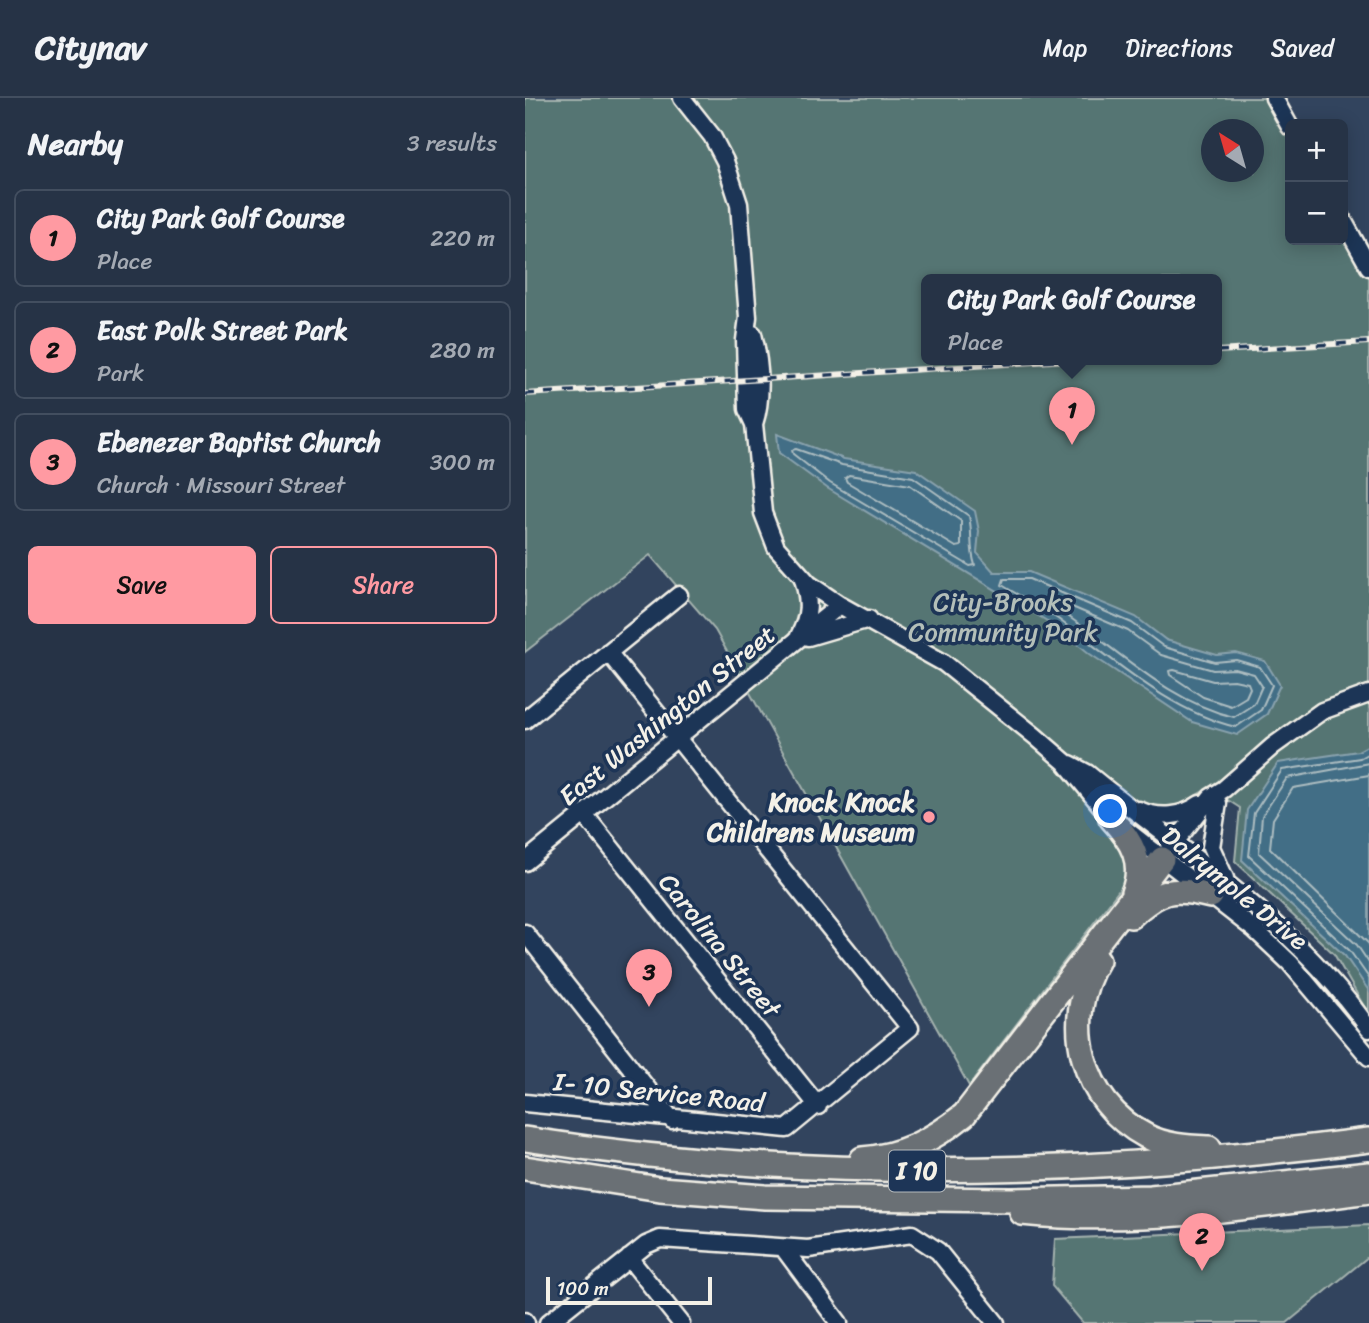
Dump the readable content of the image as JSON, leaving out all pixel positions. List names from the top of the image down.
{
  "streets": {
    "highway": ["I 10"],
    "street": [
      "East Washington Street",
      "Dalrymple Drive",
      "Carolina Street",
      "I- 10 Service Road"
    ]
  },
  "crossings": [
    ["East Washington Street", "Dalrymple Drive"],
    ["East Washington Street", "Carolina Street"],
    ["Carolina Street", "I- 10 Service Road"]
  ],
  "parks": ["City-Brooks Community Park"],
  "places": ["Knock Knock Childrens Museum"],
  "scale_bar": "100 m",
  "north": "top left",
  "page": {
    "header": "Citynav",
    "nav": ["Map", "Directions", "Saved"],
    "heading": ["Nearby", "3 results"],
    "map_buttons": ["+", "−"],
    "list": [
      {
        "mark": "1",
        "name": "City Park Golf Course",
        "note": "Place",
        "value": "220 m"
      },
      {
        "mark": "2",
        "name": "East Polk Street Park",
        "note": "Park",
        "value": "280 m"
      },
      {
        "mark": "3",
        "name": "Ebenezer Baptist Church",
        "note": "Church · Missouri Street",
        "value": "300 m"
      }
    ],
    "popup": ["City Park Golf Course", "Place"],
    "pins": ["1", "3", "2"],
    "buttons": ["Save", "Share"],
    "scale": "100 m"
  }
}
